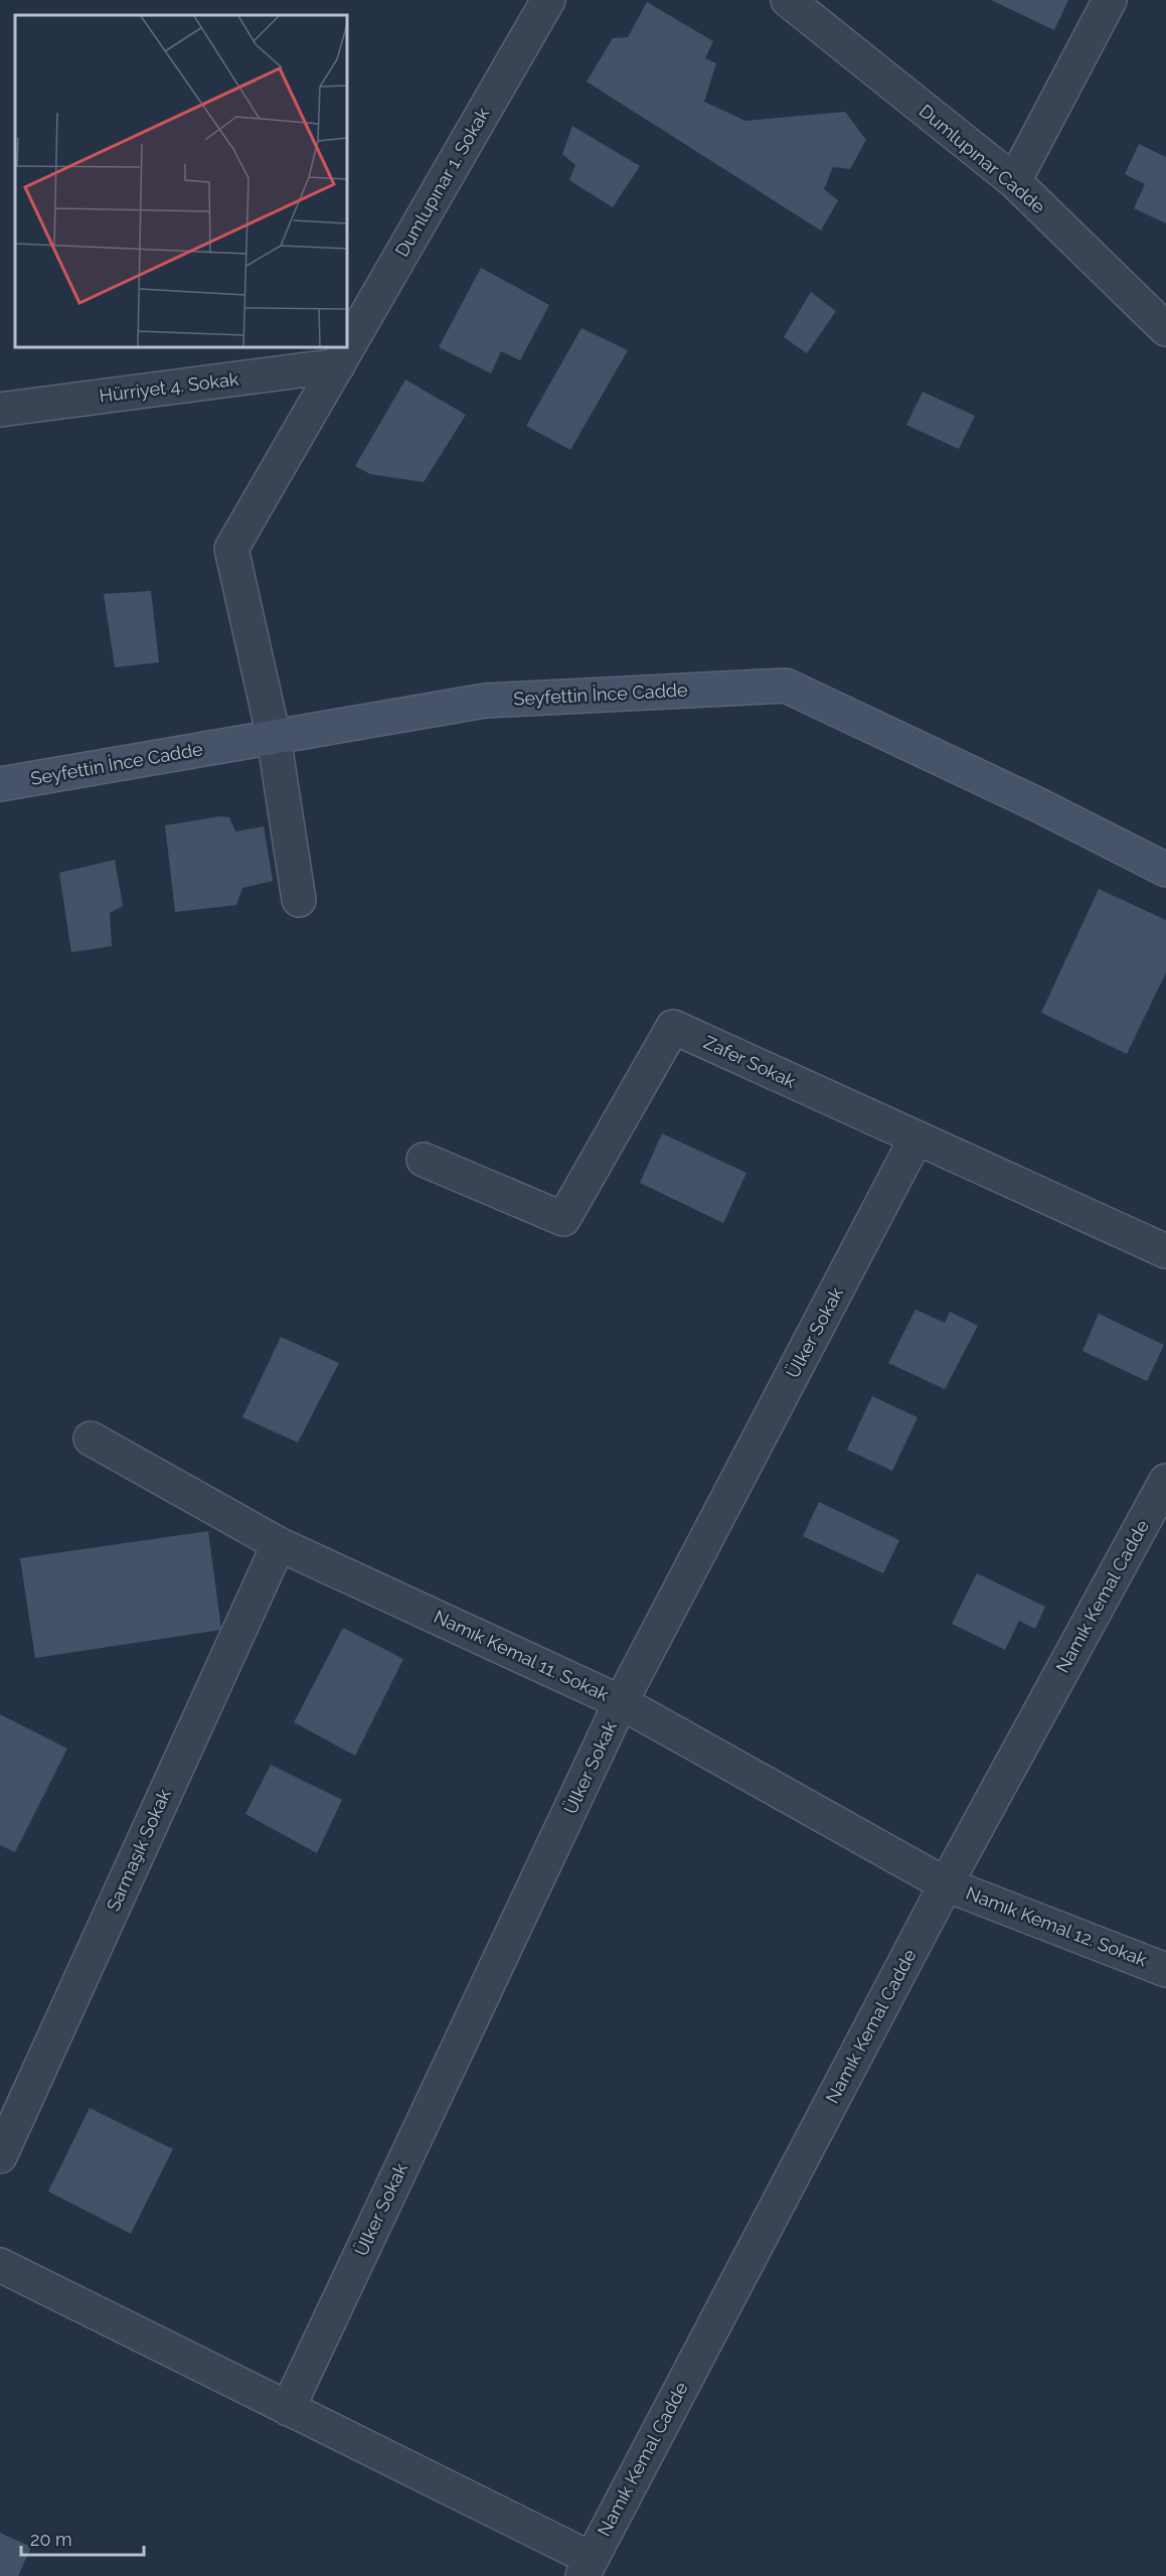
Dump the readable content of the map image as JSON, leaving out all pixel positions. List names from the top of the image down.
{
  "streets": {
    "main road": ["Seyfettin İnce Cadde"],
    "street": [
      "Dumlupınar Cadde",
      "Dumlupınar 1. Sokak",
      "Hürriyet 4. Sokak",
      "Zafer Sokak",
      "Ülker Sokak",
      "Namık Kemal Cadde",
      "Namık Kemal 11. Sokak",
      "Sarmaşık Sokak",
      "Namık Kemal 12. Sokak"
    ]
  },
  "crossings": [
    ["Dumlupınar 1. Sokak", "Hürriyet 4. Sokak"],
    ["Dumlupınar 1. Sokak", "Seyfettin İnce Cadde"],
    ["Zafer Sokak", "Ülker Sokak"],
    ["Ülker Sokak", "Namık Kemal 11. Sokak"],
    ["Namık Kemal Cadde", "Namık Kemal 11. Sokak"],
    ["Namık Kemal Cadde", "Namık Kemal 12. Sokak"],
    ["Namık Kemal 11. Sokak", "Sarmaşık Sokak"],
    ["Namık Kemal 11. Sokak", "Namık Kemal 12. Sokak"]
  ],
  "scale_bar": "20 m"
}
